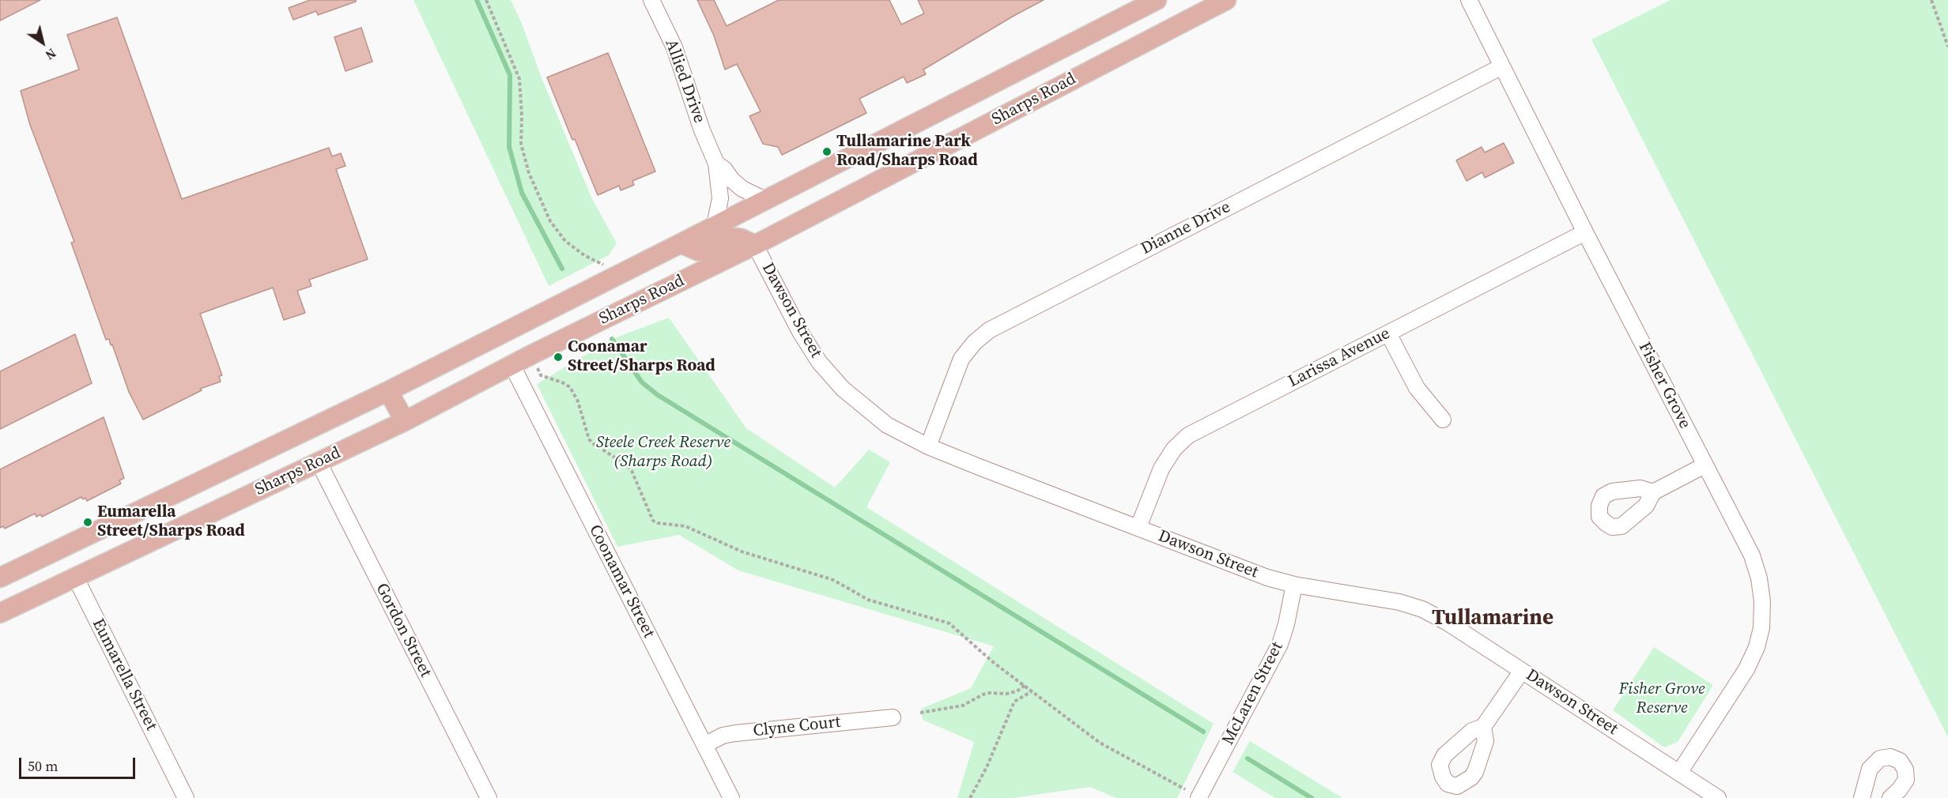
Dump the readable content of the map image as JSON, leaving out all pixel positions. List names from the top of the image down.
{
  "streets": {
    "main road": ["Sharps Road"],
    "street": [
      "Allied Drive",
      "Dianne Drive",
      "Dawson Street",
      "Larissa Avenue",
      "Fisher Grove",
      "Coonamar Street",
      "Gordon Street",
      "Eumarella Street",
      "McLaren Street",
      "Clyne Court"
    ]
  },
  "crossings": [
    ["Allied Drive", "Sharps Road"],
    ["Sharps Road", "Dawson Street"],
    ["Sharps Road", "Coonamar Street"],
    ["Sharps Road", "Gordon Street"],
    ["Sharps Road", "Eumarella Street"],
    ["Dianne Drive", "Dawson Street"],
    ["Dianne Drive", "Fisher Grove"],
    ["Dawson Street", "Larissa Avenue"],
    ["Dawson Street", "Fisher Grove"],
    ["Dawson Street", "McLaren Street"],
    ["Larissa Avenue", "Fisher Grove"],
    ["Coonamar Street", "Clyne Court"]
  ],
  "districts": ["Tullamarine"],
  "parks": ["Steele Creek Reserve (Sharps Road)", "Fisher Grove Reserve"],
  "places": ["Tullamarine Park Road/Sharps Road", "Coonamar Street/Sharps Road", "Eumarella Street/Sharps Road"],
  "scale_bar": "50 m",
  "north": "bottom right"
}
